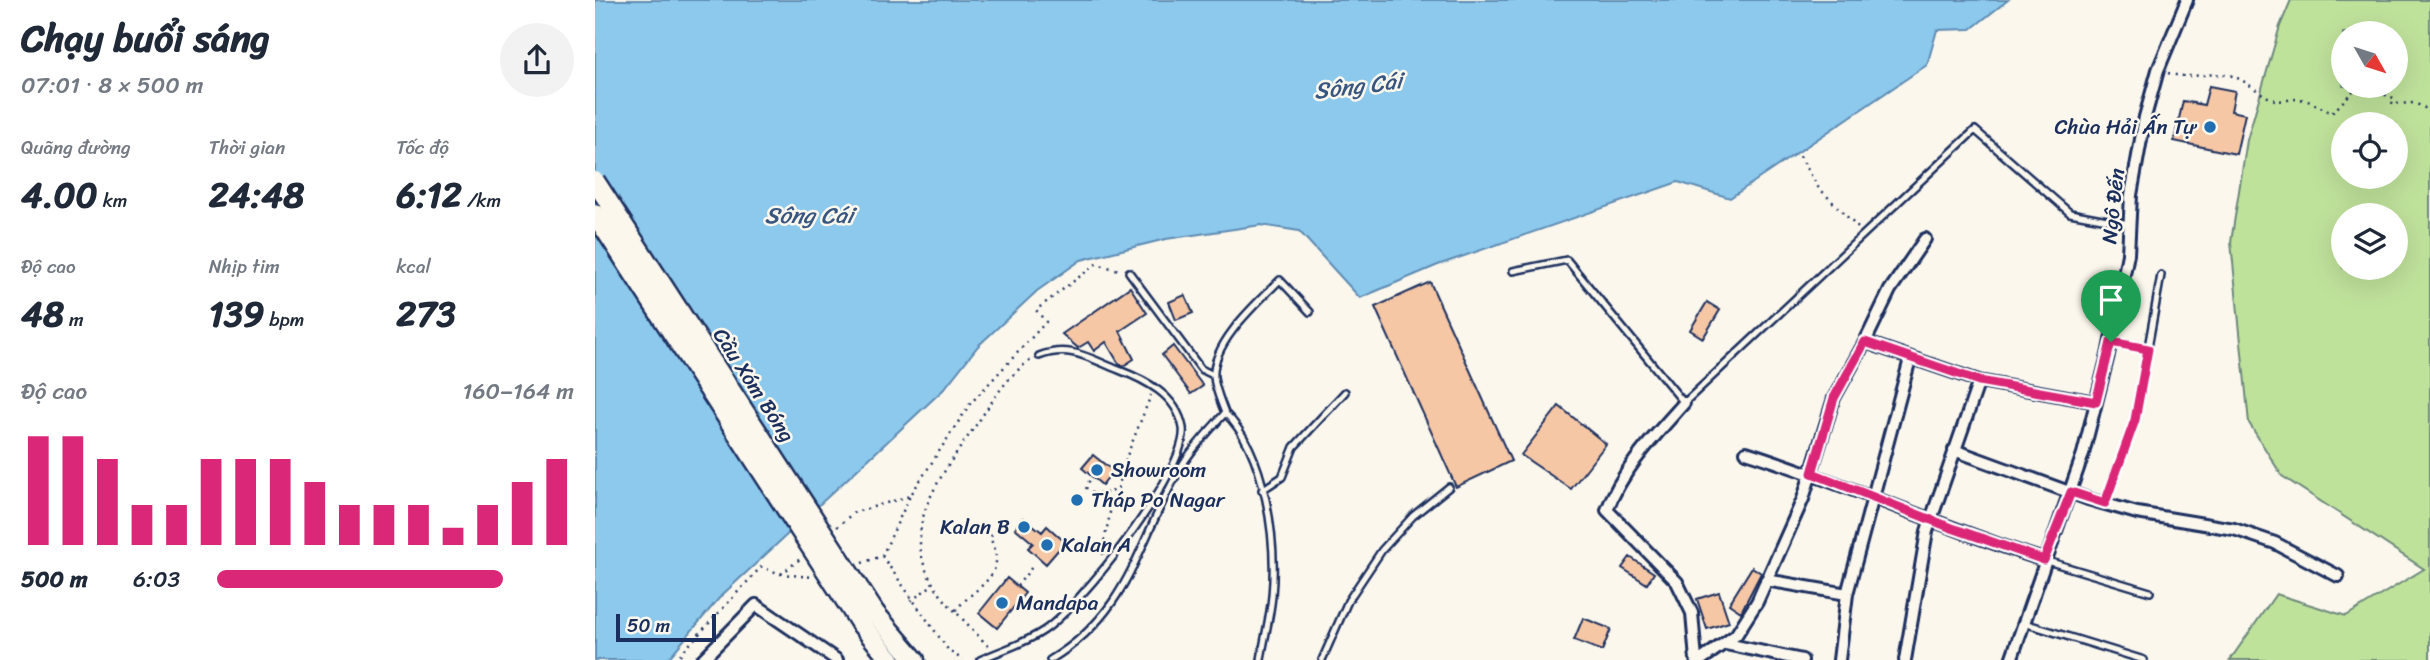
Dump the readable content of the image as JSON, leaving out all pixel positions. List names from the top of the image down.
{
  "streets": {
    "main road": ["Cầu Xóm Bóng"],
    "street": ["Ngô Đến"]
  },
  "water": ["Sông Cái"],
  "places": [
    "Chùa Hải Ấn Tự",
    "Showroom",
    "Tháp Po Nagar",
    "Kalan B",
    "Kalan A",
    "Mandapa"
  ],
  "scale_bar": "50 m",
  "north": "bottom right",
  "page": {
    "heading": ["Chạy buổi sáng", "07:01 · 8 × 500 m"],
    "stats": [
      ["Quãng đường", "4.00 km"],
      ["Thời gian", "24:48"],
      ["Tốc độ", "6:12 /km"],
      ["Độ cao", "48 m"],
      ["Nhịp tim", "139 bpm"],
      ["kcal", "273"]
    ],
    "chart": ["Độ cao", "160–164 m"],
    "list": [
      {
        "name": "500 m",
        "note": "6:03"
      }
    ],
    "scale": "50 m"
  }
}
